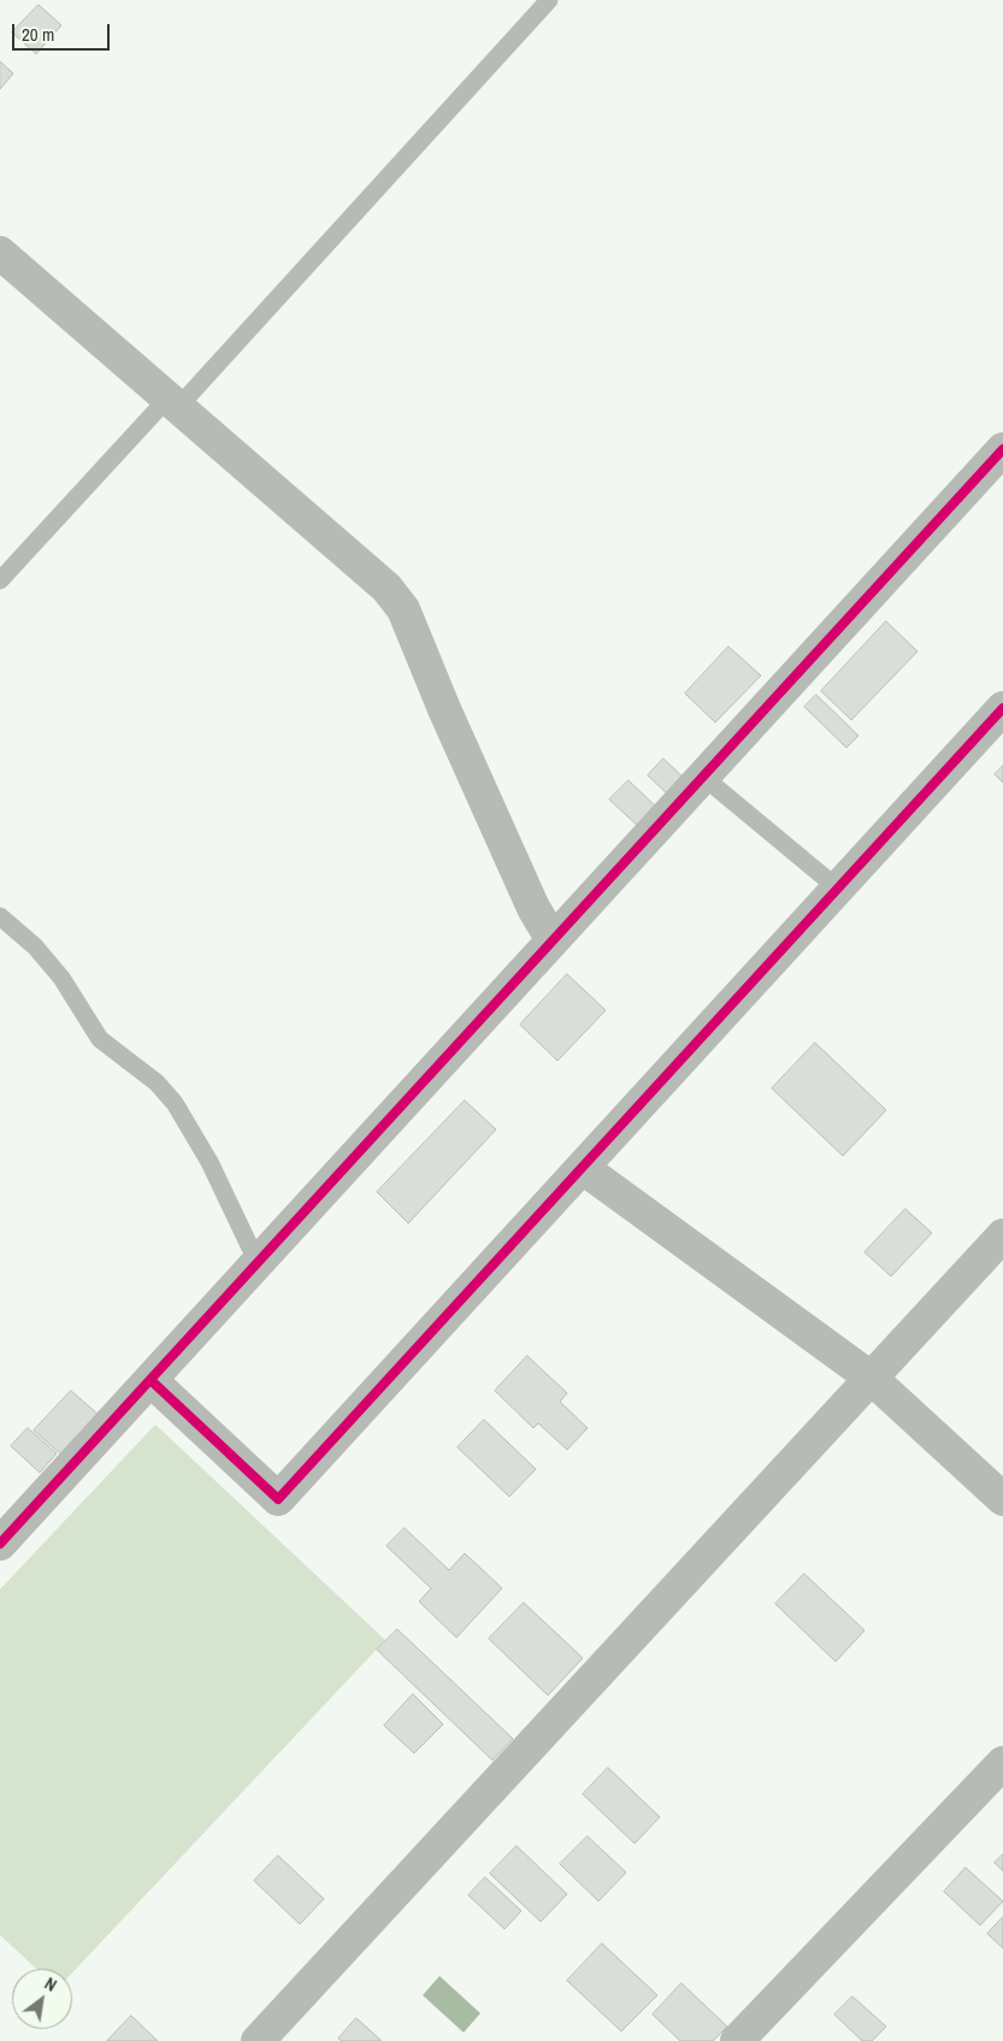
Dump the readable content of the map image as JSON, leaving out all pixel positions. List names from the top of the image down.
{
  "scale_bar": "20 m",
  "north": "top right"
}
